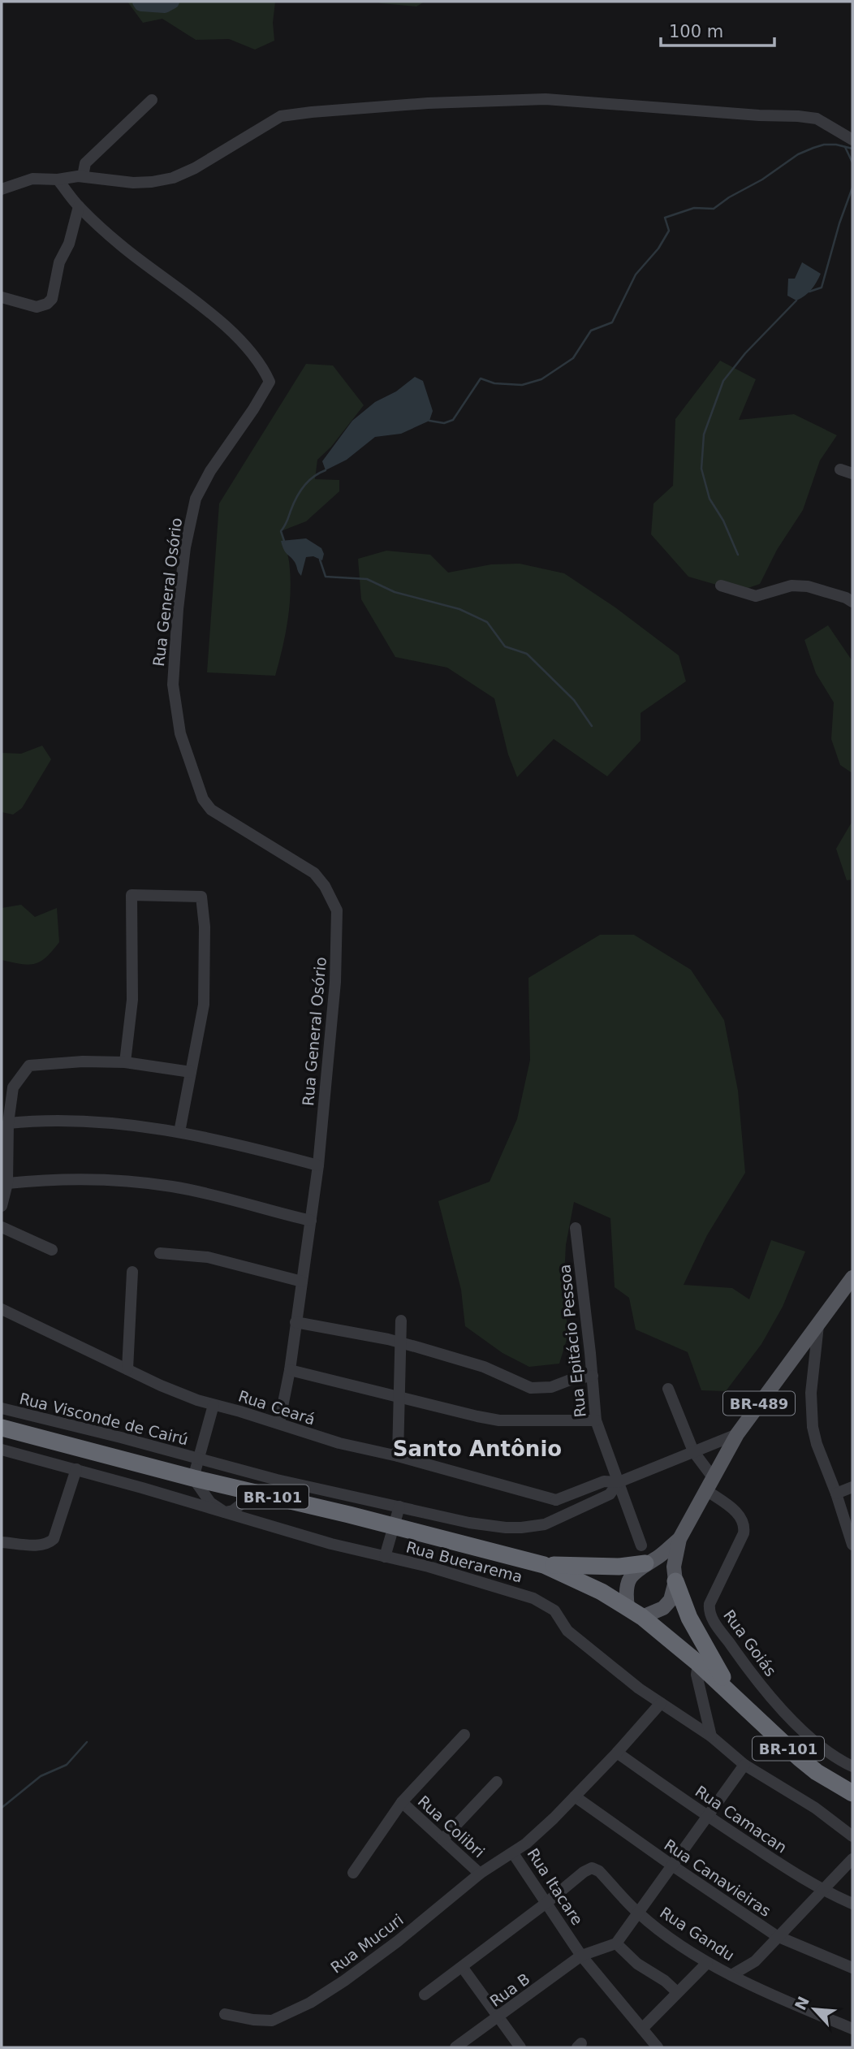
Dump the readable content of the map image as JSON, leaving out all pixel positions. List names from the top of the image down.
{
  "streets": {
    "highway": ["BR-101"],
    "main road": ["BR-489"],
    "street": [
      "Rua General Osório",
      "Rua Epitácio Pessoa",
      "Rua Ceará",
      "Rua Visconde de Cairú",
      "Rua Buerarema",
      "Rua Goiás",
      "Rua Camacan",
      "Rua Colibri",
      "Rua Canavieiras",
      "Rua Itacare",
      "Rua Gandu",
      "Rua Mucuri",
      "Rua B"
    ]
  },
  "crossings": [
    ["Rua General Osório", "Rua Ceará"],
    ["BR-489", "BR-101"],
    ["BR-489", "Rua Goiás"],
    ["Rua Buerarema", "Rua Itacare"],
    ["Rua Camacan", "Rua Itacare"],
    ["Rua Colibri", "Rua Mucuri"],
    ["Rua Canavieiras", "Rua Itacare"],
    ["Rua Itacare", "Rua Gandu"],
    ["Rua Itacare", "Rua Mucuri"],
    ["Rua Itacare", "Rua B"]
  ],
  "districts": ["Santo Antônio"],
  "scale_bar": "100 m",
  "north": "top left"
}
